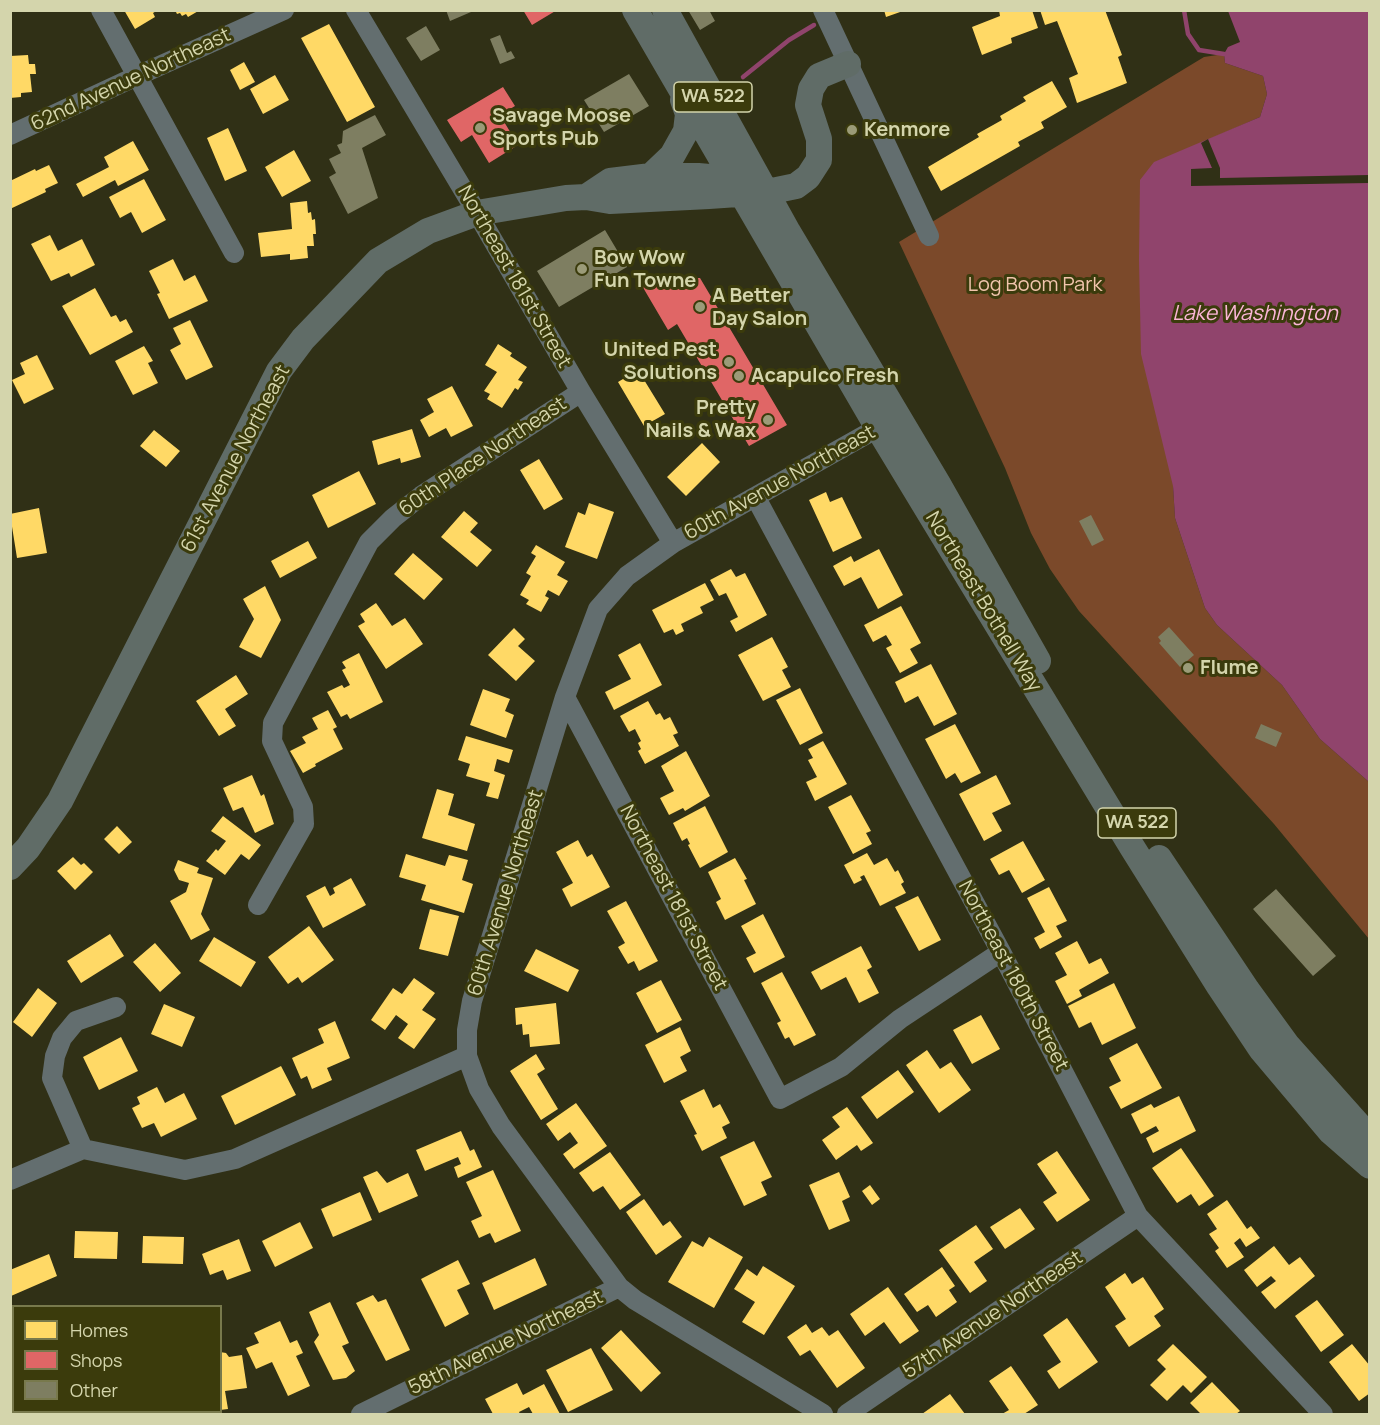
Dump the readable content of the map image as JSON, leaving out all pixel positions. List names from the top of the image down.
{
  "streets": {
    "main road": ["WA 522", "61st Avenue Northeast", "Northeast Bothell Way"],
    "street": [
      "62nd Avenue Northeast",
      "Northeast 181st Street",
      "60th Place Northeast",
      "60th Avenue Northeast",
      "Northeast 180th Street",
      "57th Avenue Northeast",
      "58th Avenue Northeast"
    ]
  },
  "crossings": [
    ["Northeast 181st Street", "60th Place Northeast"],
    ["Northeast 181st Street", "61st Avenue Northeast"],
    ["Northeast 181st Street", "60th Avenue Northeast"],
    ["Northeast 181st Street", "Northeast 180th Street"],
    ["61st Avenue Northeast", "Northeast Bothell Way"],
    ["60th Avenue Northeast", "Northeast Bothell Way"],
    ["60th Avenue Northeast", "Northeast 180th Street"],
    ["Northeast 180th Street", "57th Avenue Northeast"]
  ],
  "water": ["Lake Washington"],
  "parks": ["Log Boom Park"],
  "places": [
    "Savage Moose Sports Pub",
    "Kenmore",
    "Bow Wow Fun Towne",
    "A Better Day Salon",
    "United Pest Solutions",
    "Acapulco Fresh",
    "Pretty Nails & Wax",
    "Flume"
  ],
  "legend": ["Homes", "Shops", "Other"]
}
